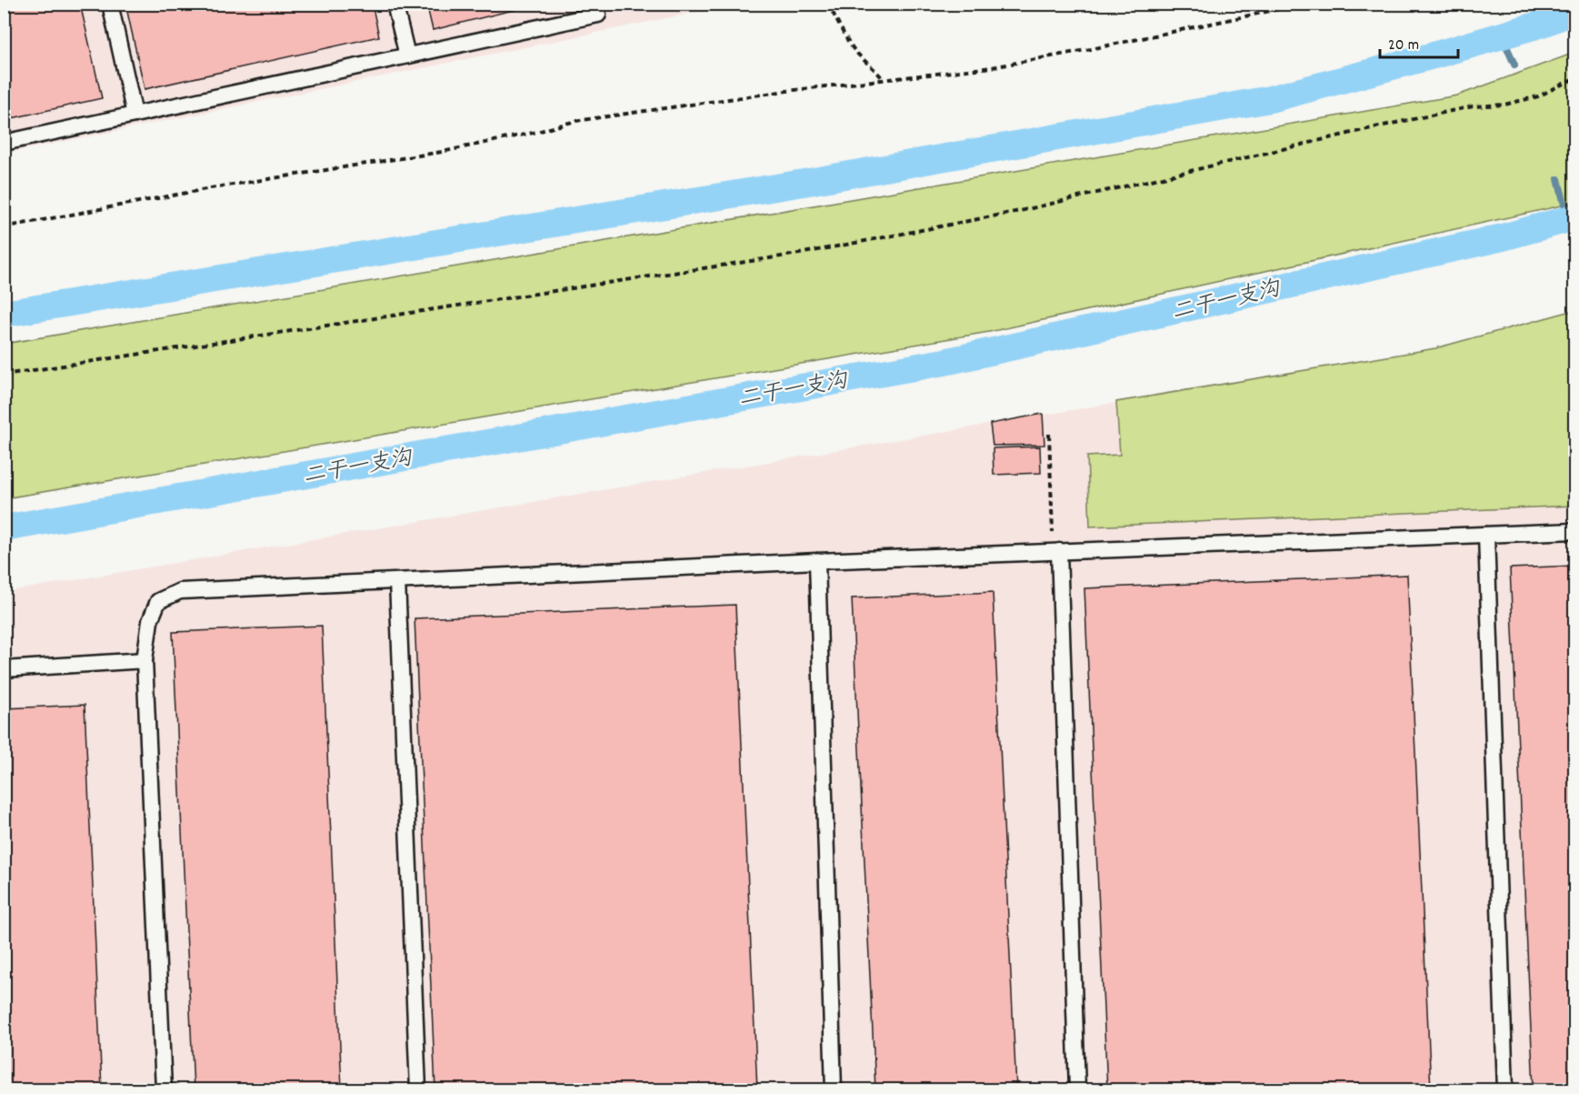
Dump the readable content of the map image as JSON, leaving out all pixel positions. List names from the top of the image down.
{
  "water": ["二干一支沟"],
  "scale_bar": "20 m"
}
